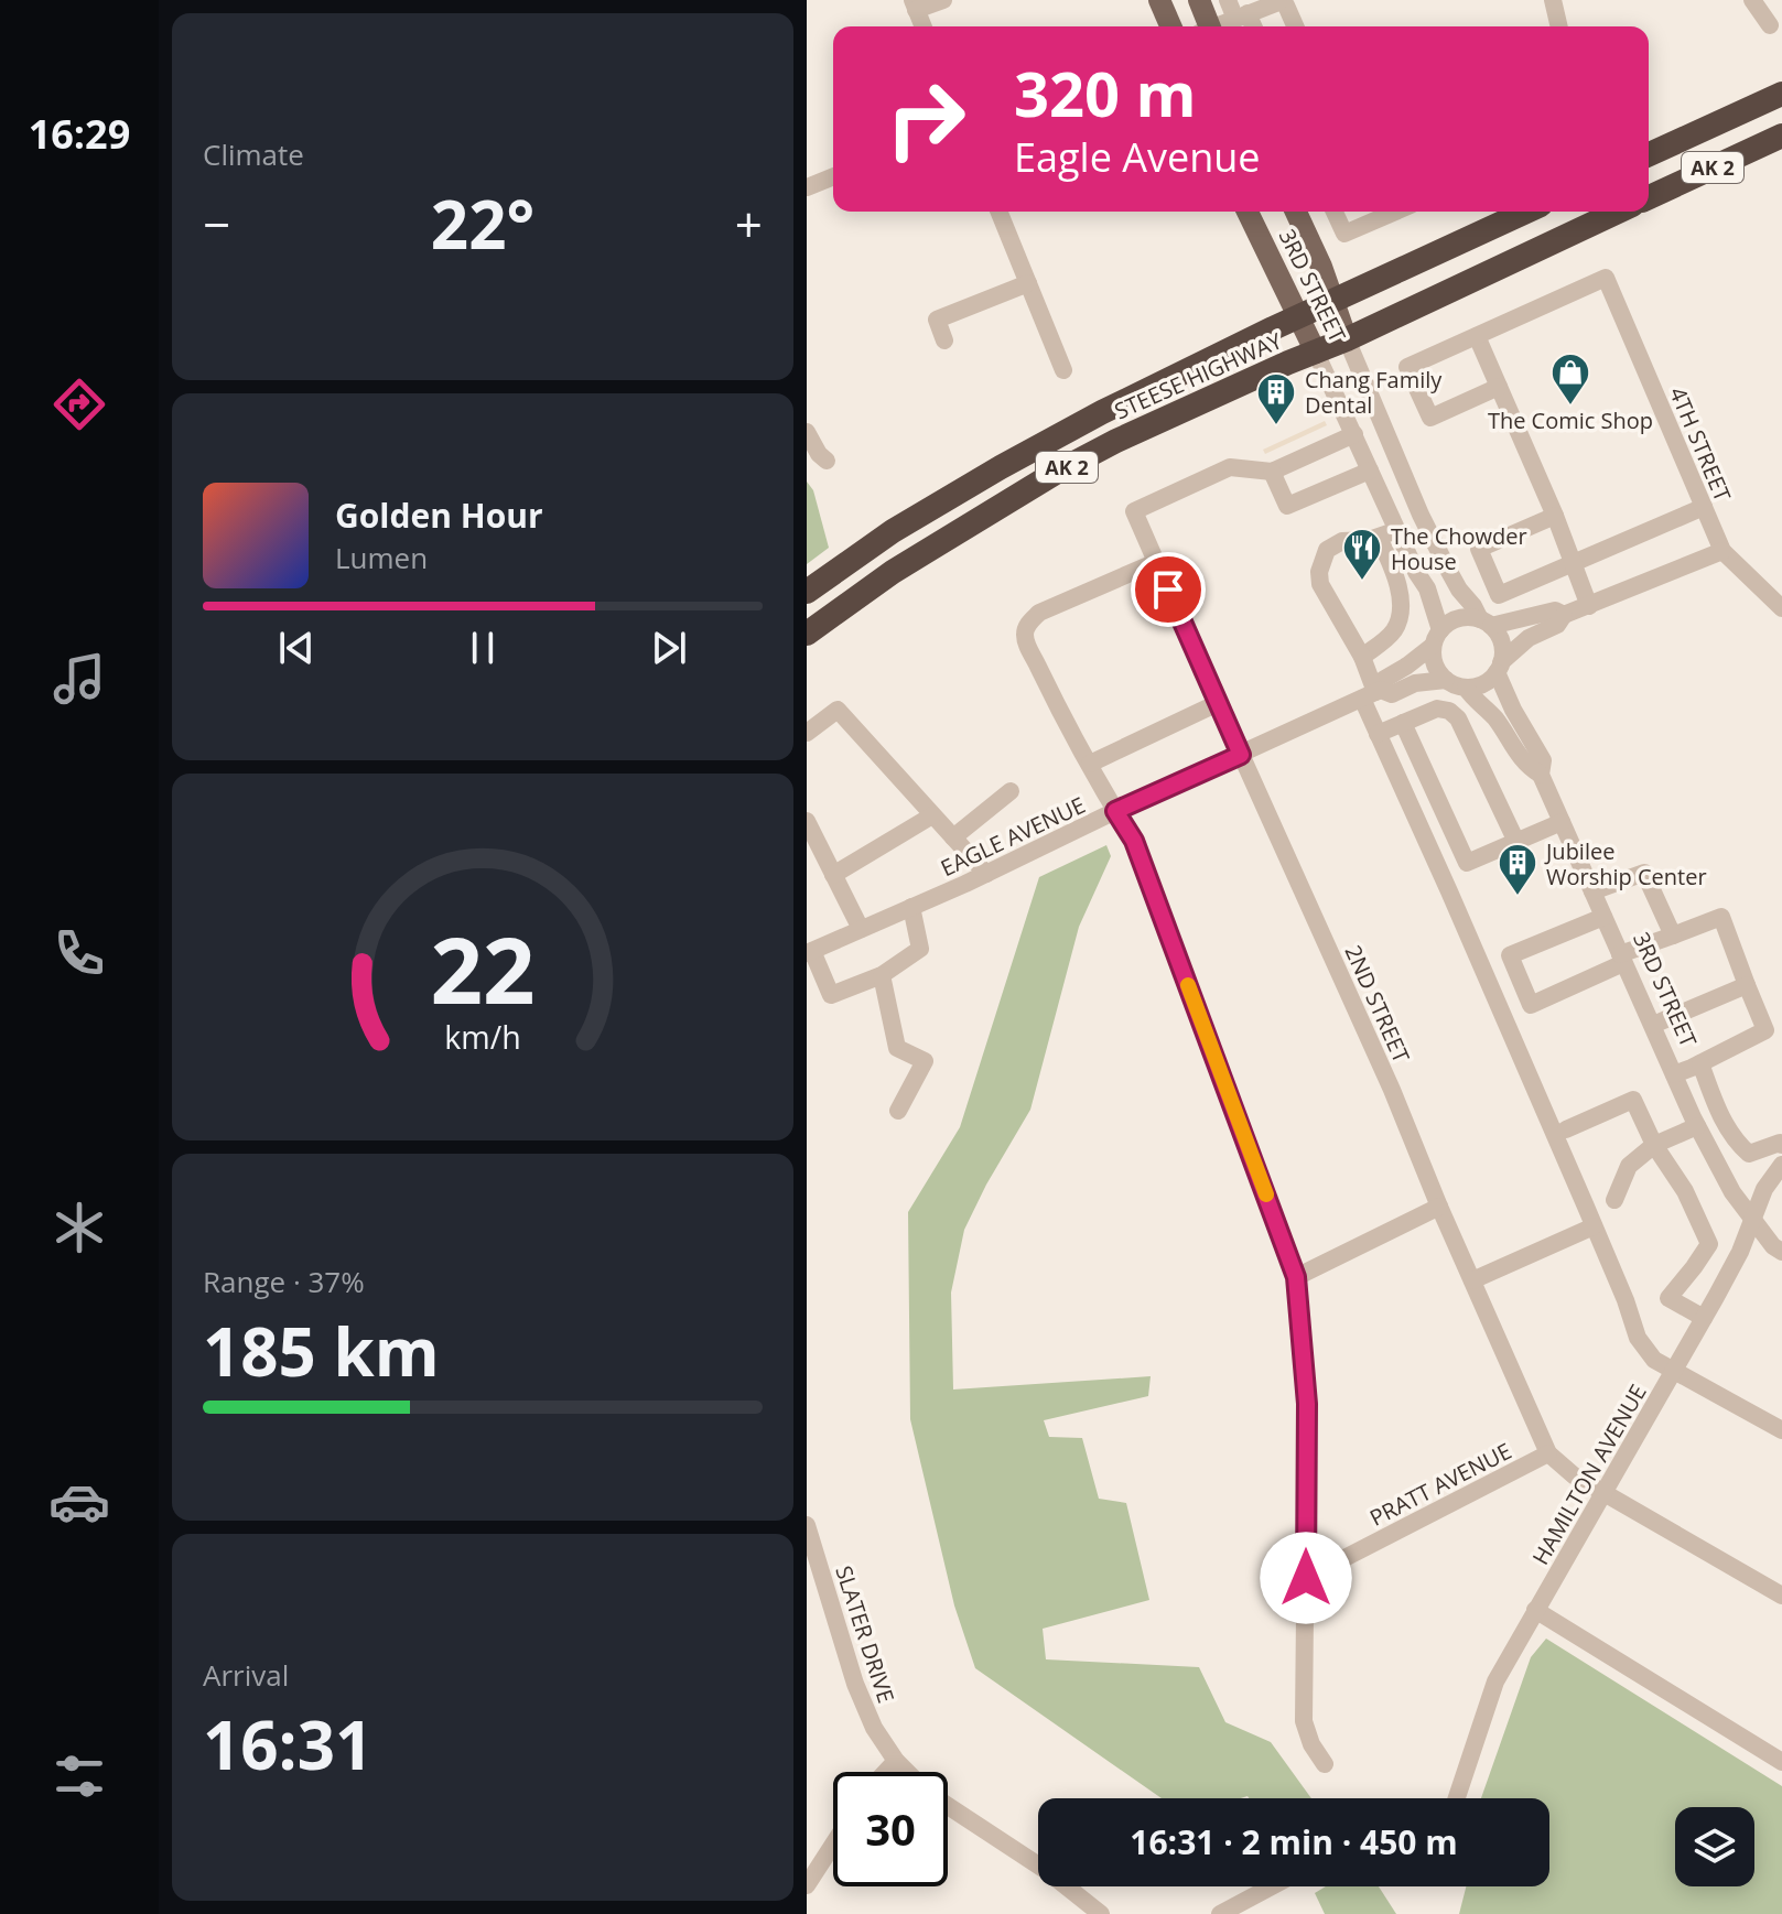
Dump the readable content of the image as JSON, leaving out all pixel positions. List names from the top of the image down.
{
  "streets": {
    "highway": ["AK 2", "STEESE HIGHWAY"],
    "main road": ["3RD STREET"],
    "street": [
      "4TH STREET",
      "EAGLE AVENUE",
      "2ND STREET",
      "HAMILTON AVENUE",
      "PRATT AVENUE",
      "SLATER DRIVE"
    ]
  },
  "crossings": [
    ["3RD STREET", "STEESE HIGHWAY"],
    ["3RD STREET", "EAGLE AVENUE"],
    ["3RD STREET", "HAMILTON AVENUE"],
    ["EAGLE AVENUE", "2ND STREET"],
    ["2ND STREET", "HAMILTON AVENUE"],
    ["2ND STREET", "PRATT AVENUE"]
  ],
  "places": {
    "shop": ["The Comic Shop"],
    "building": ["Chang Family Dental", "Jubilee Worship Center"],
    "restaurant": ["The Chowder House"]
  },
  "page": {
    "tabs": "16:29",
    "tile": [
      "Climate",
      ["Range · 37%", "185 km"],
      ["Arrival", "16:31"]
    ],
    "turn": ["320 m", "Eagle Avenue"],
    "heat": ["−", "22°", "+"],
    "song": ["Golden Hour", "Lumen"],
    "limit": "30",
    "trip": "16:31 · 2 min · 450 m",
    "gauge": ["22", "km/h"]
  }
}
